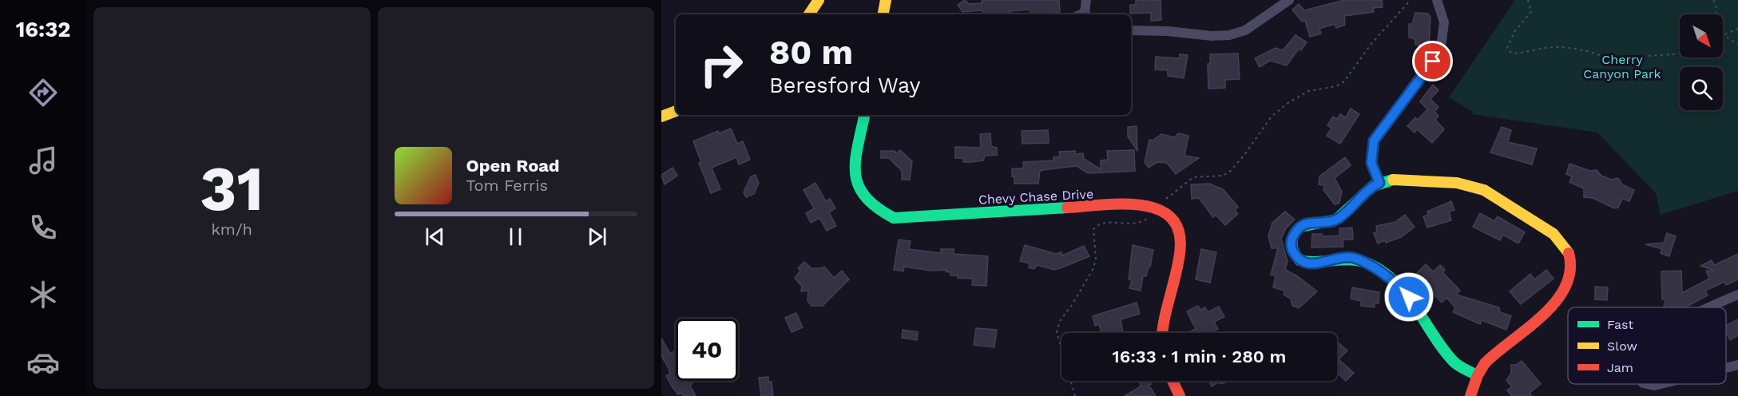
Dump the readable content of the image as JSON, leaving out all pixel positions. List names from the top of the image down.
{
  "streets": {
    "street": ["Chevy Chase Drive"]
  },
  "parks": ["Cherry Canyon Park"],
  "legend": ["Fast", "Slow", "Jam"],
  "north": "bottom right",
  "page": {
    "tabs": "16:32",
    "tile": ["31", "km/h"],
    "turn": ["80 m", "Beresford Way"],
    "song": ["Open Road", "Tom Ferris"],
    "limit": "40",
    "trip": "16:33 · 1 min · 280 m"
  }
}
